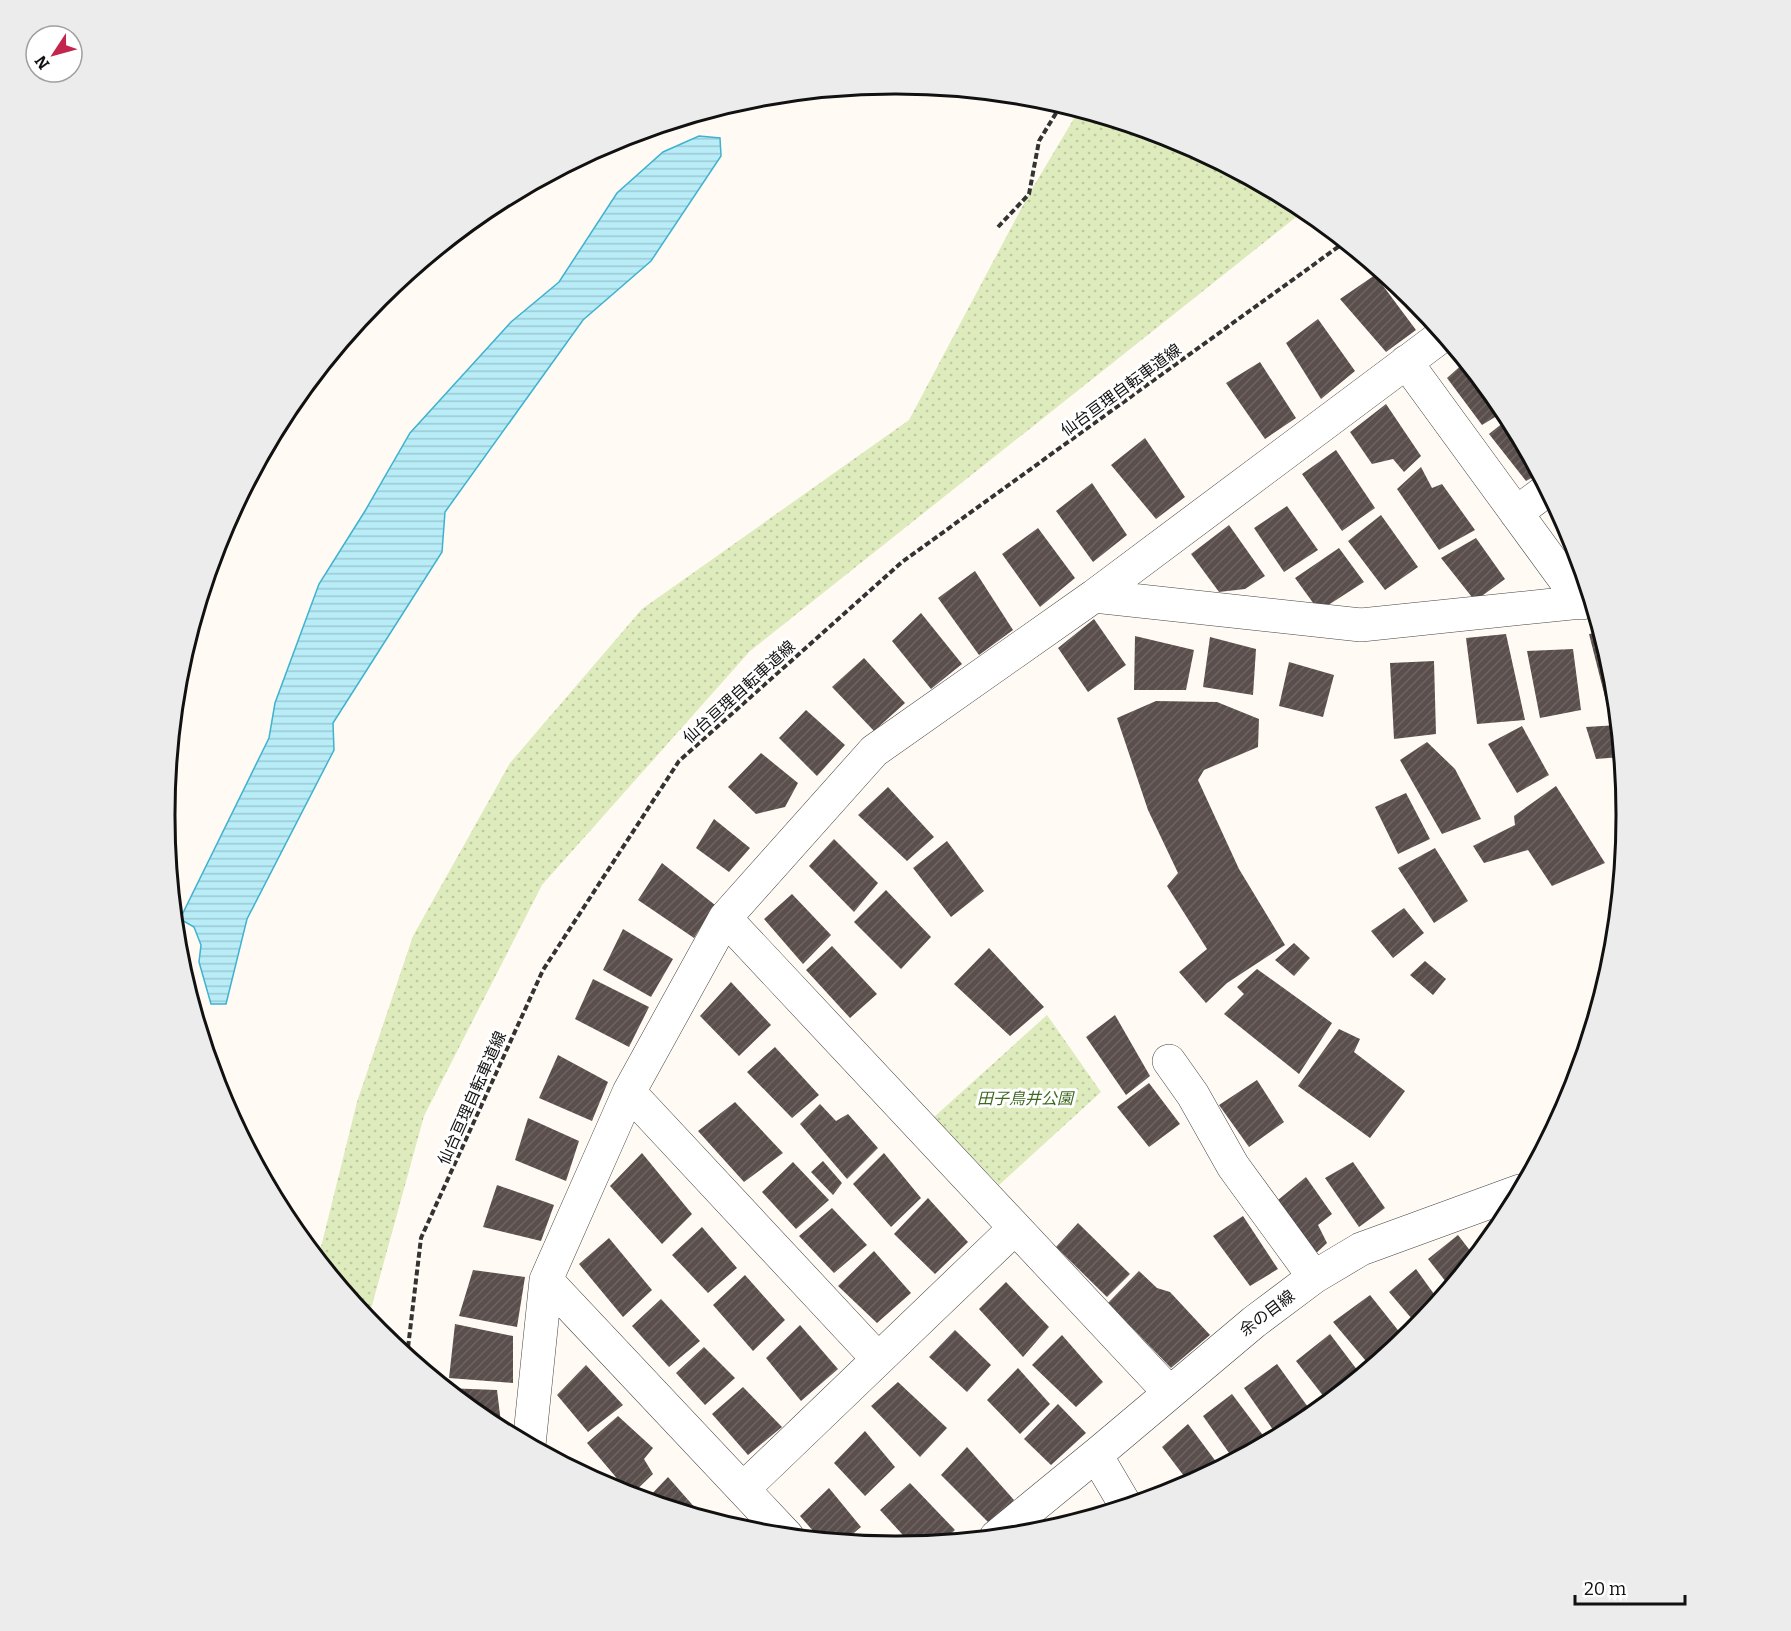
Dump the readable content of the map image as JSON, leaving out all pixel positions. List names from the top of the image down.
{
  "streets": {
    "street": ["余の目線"],
    "path": ["仙台亘理自転車道線"]
  },
  "parks": ["田子鳥井公園"],
  "scale_bar": "20 m",
  "north": "bottom left"
}
